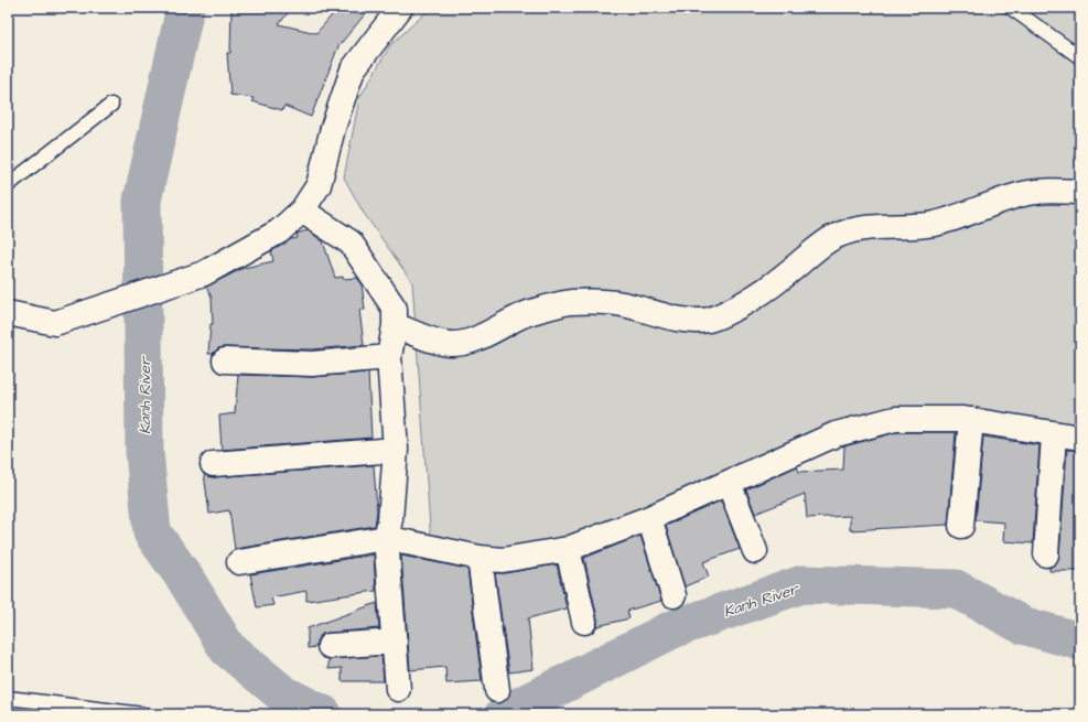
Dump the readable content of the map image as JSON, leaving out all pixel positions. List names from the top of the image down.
{
  "water": ["Kanh River"]
}
